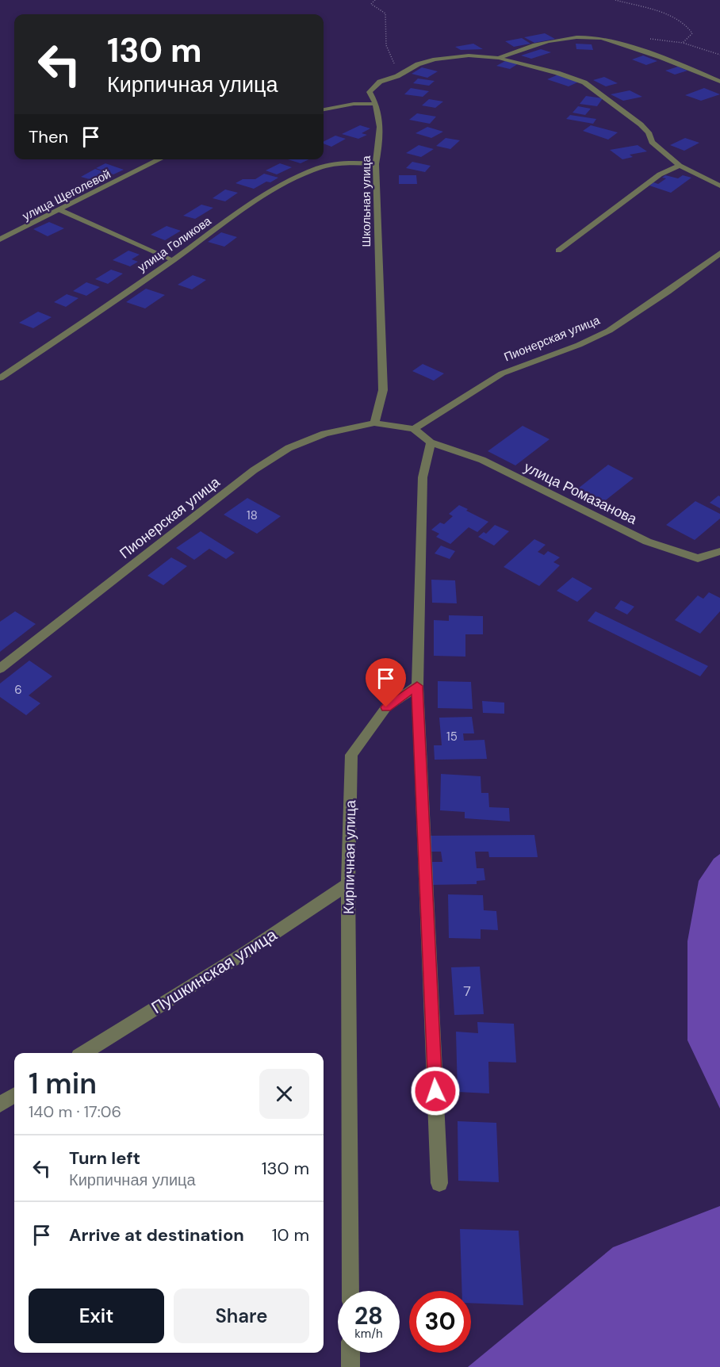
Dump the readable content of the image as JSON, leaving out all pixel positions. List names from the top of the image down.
{
  "streets": {
    "street": [
      "улица Щеголевой",
      "Школьная улица",
      "улица Голикова",
      "Пионерская улица",
      "улица Ромазанова",
      "Кирпичная улица",
      "Пушкинская улица"
    ]
  },
  "crossings": [
    ["Школьная улица", "улица Голикова"],
    ["Школьная улица", "Пионерская улица"],
    ["Кирпичная улица", "Пушкинская улица"]
  ],
  "house_numbers": [
    "18",
    "6",
    "15",
    "7"
  ],
  "page": {
    "turn": ["130 m", "Кирпичная улица"],
    "then": "Then",
    "heading": ["1 min", "140 m · 17:06"],
    "list": [
      {
        "name": "Turn left",
        "note": "Кирпичная улица",
        "value": "130 m"
      },
      {
        "name": "Arrive at destination",
        "value": "10 m"
      }
    ],
    "buttons": ["Exit", "Share"],
    "speed": "28 km/h",
    "limit": "30"
  }
}
